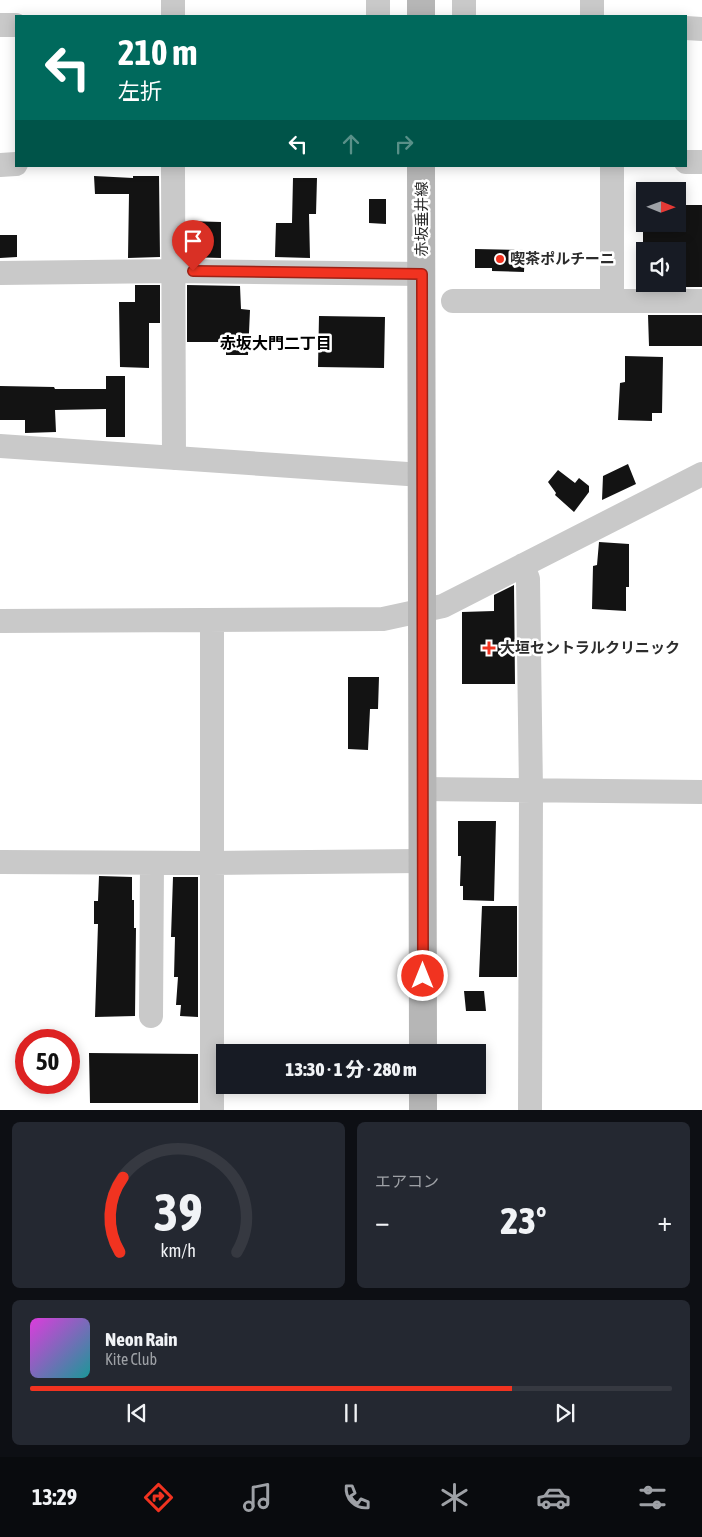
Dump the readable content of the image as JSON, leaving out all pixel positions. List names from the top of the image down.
{
  "streets": {
    "main road": ["赤坂垂井線"]
  },
  "districts": ["赤坂大門二丁目"],
  "places": {
    "other": ["喫茶ポルチーニ"],
    "health": ["大垣セントラルクリニック"]
  },
  "north": "right",
  "page": {
    "turn": ["210 m", "左折"],
    "limit": "50",
    "trip": "13:30 · 1 分 · 280 m",
    "tile": "エアコン",
    "heat": ["−", "23°", "+"],
    "song": ["Neon Rain", "Kite Club"],
    "tabs": "13:29",
    "gauge": ["39", "km/h"]
  }
}
